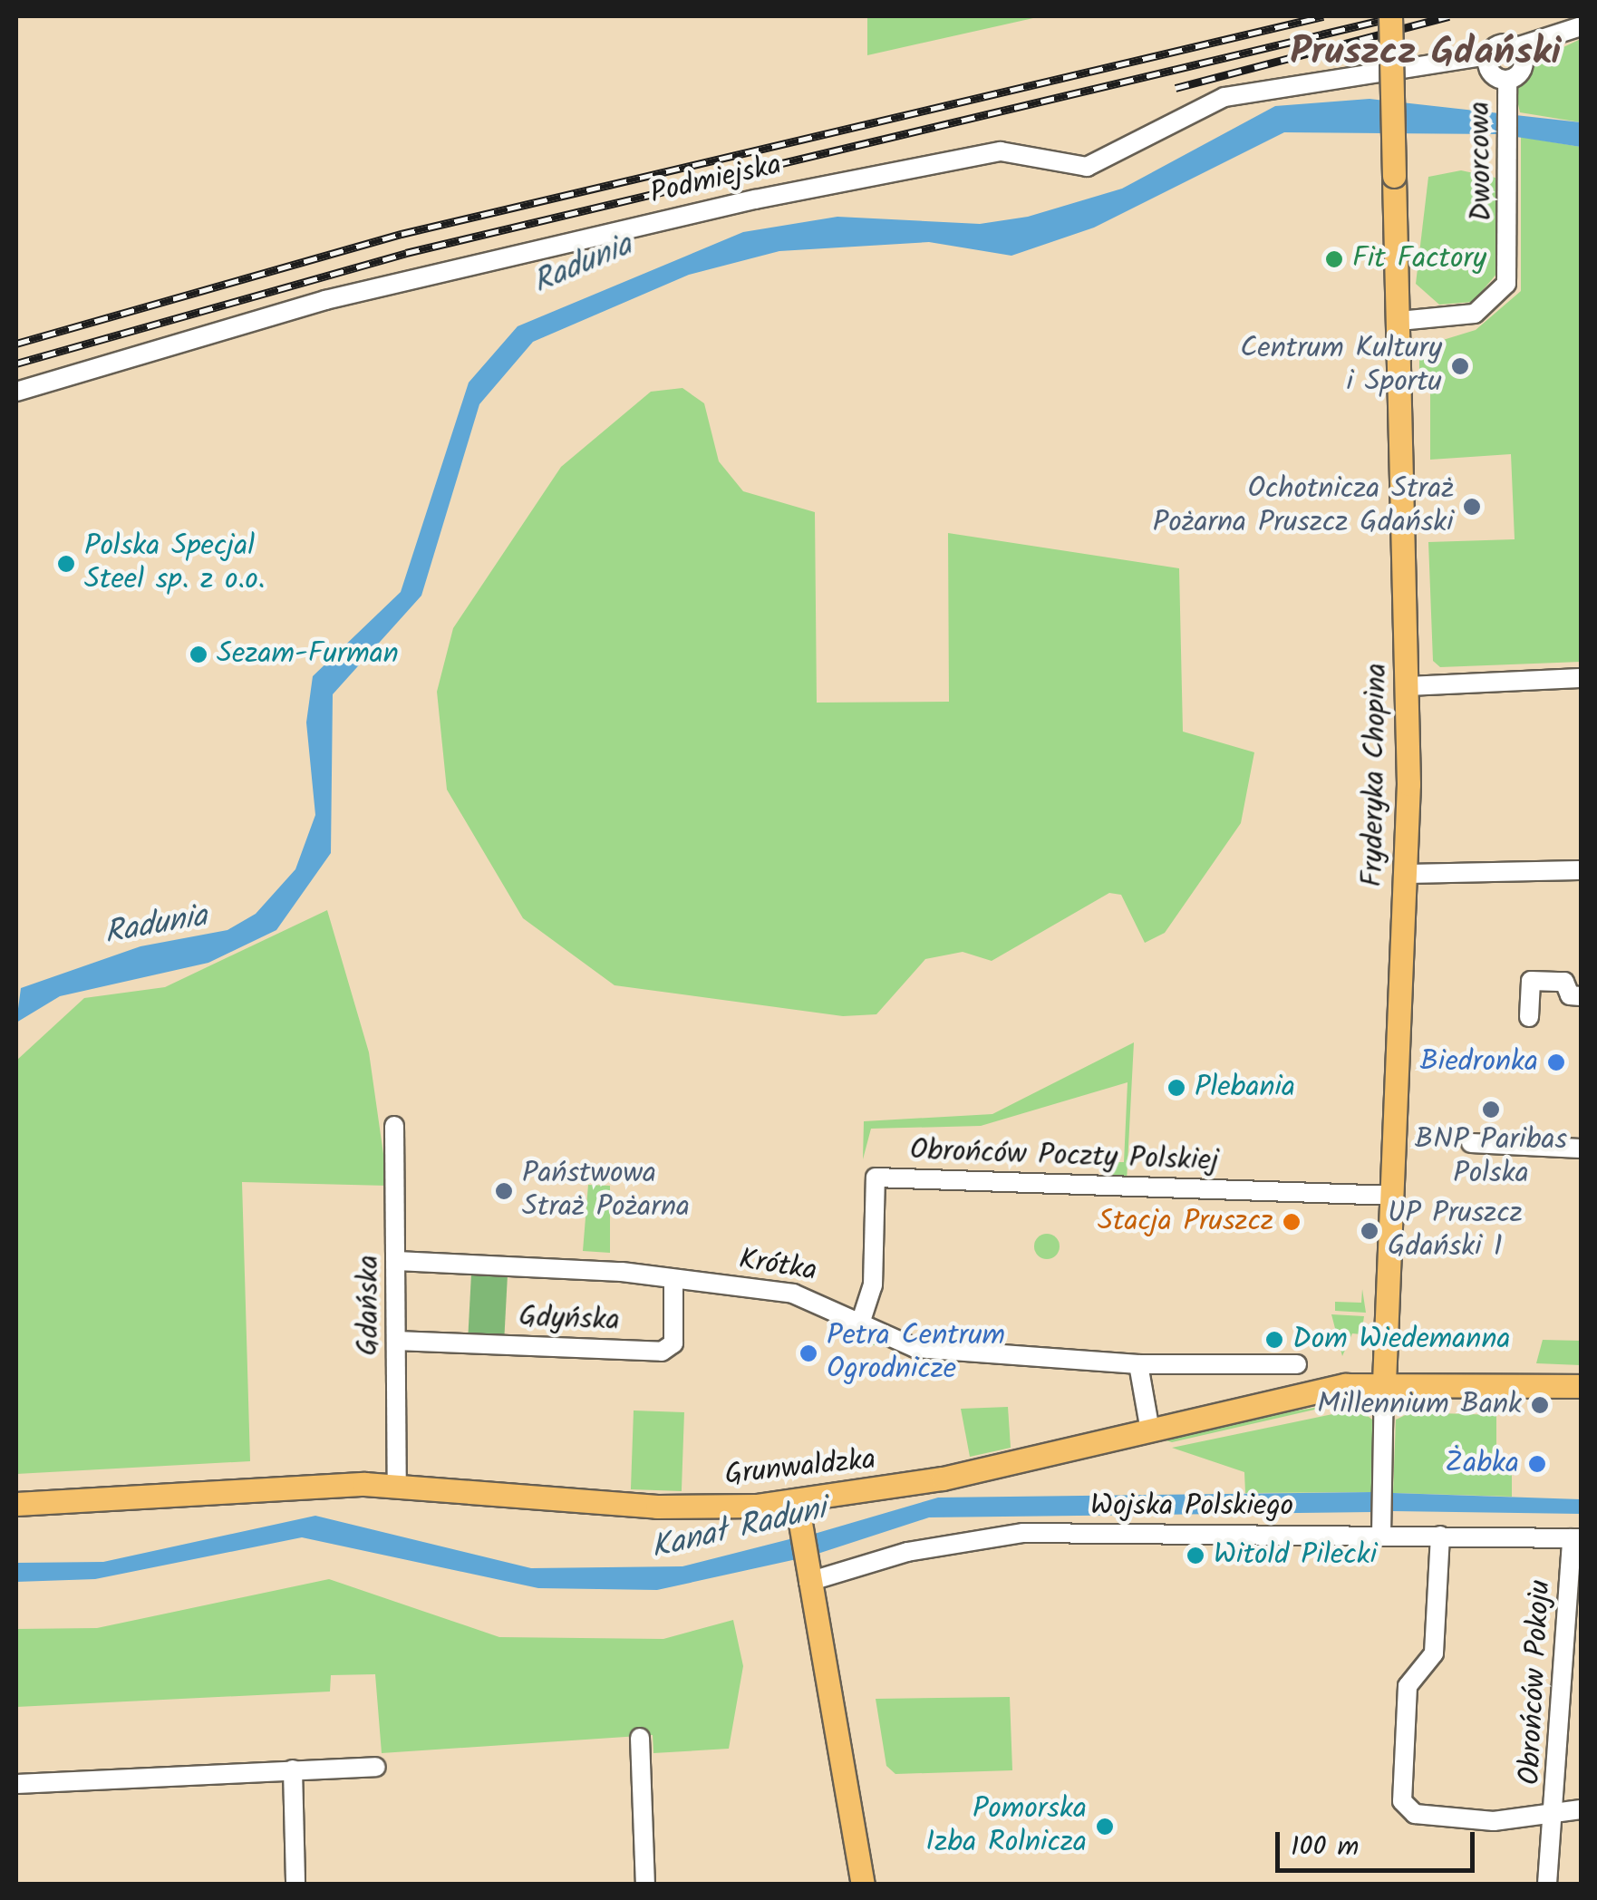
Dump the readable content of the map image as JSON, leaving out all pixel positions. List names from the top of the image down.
{
  "streets": {
    "main road": ["Fryderyka Chopina", "Grunwaldzka"],
    "street": [
      "Dworcowa",
      "Podmiejska",
      "Obrońców Poczty Polskiej",
      "Krótka",
      "Gdańska",
      "Gdyńska",
      "Wojska Polskiego",
      "Obrońców Pokoju"
    ]
  },
  "crossings": [
    ["Dworcowa", "Fryderyka Chopina"],
    ["Fryderyka Chopina", "Obrońców Poczty Polskiej"],
    ["Fryderyka Chopina", "Grunwaldzka"],
    ["Fryderyka Chopina", "Wojska Polskiego"],
    ["Obrońców Poczty Polskiej", "Krótka"],
    ["Krótka", "Gdańska"],
    ["Krótka", "Gdyńska"],
    ["Gdańska", "Gdyńska"],
    ["Gdańska", "Grunwaldzka"],
    ["Wojska Polskiego", "Obrońców Pokoju"]
  ],
  "districts": ["Pruszcz Gdański"],
  "water": ["Radunia", "Kanał Raduni"],
  "places": [
    "Fit Factory",
    "Centrum Kultury i Sportu",
    "Ochotnicza Straż Pożarna Pruszcz Gdański",
    "Polska Specjal Steel sp. z o.o.",
    "Sezam-Furman",
    "Biedronka",
    "Plebania",
    "BNP Paribas Polska",
    "Państwowa Straż Pożarna",
    "Stacja Pruszcz",
    "UP Pruszcz Gdański 1",
    "Dom Wiedemanna",
    "Petra Centrum Ogrodnicze",
    "Millennium Bank",
    "Żabka",
    "Witold Pilecki",
    "Pomorska Izba Rolnicza"
  ],
  "scale_bar": "100 m"
}
